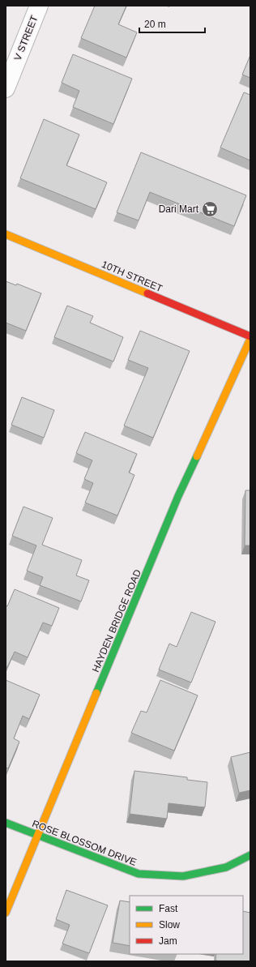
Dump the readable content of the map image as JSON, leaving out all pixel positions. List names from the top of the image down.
{
  "streets": {
    "street": [
      "V STREET",
      "10TH STREET",
      "HAYDEN BRIDGE ROAD",
      "ROSE BLOSSOM DRIVE"
    ]
  },
  "crossings": [
    ["HAYDEN BRIDGE ROAD", "ROSE BLOSSOM DRIVE"]
  ],
  "places": {
    "supermarket": ["Dari Mart"]
  },
  "legend": ["Fast", "Slow", "Jam"],
  "scale_bar": "20 m"
}
